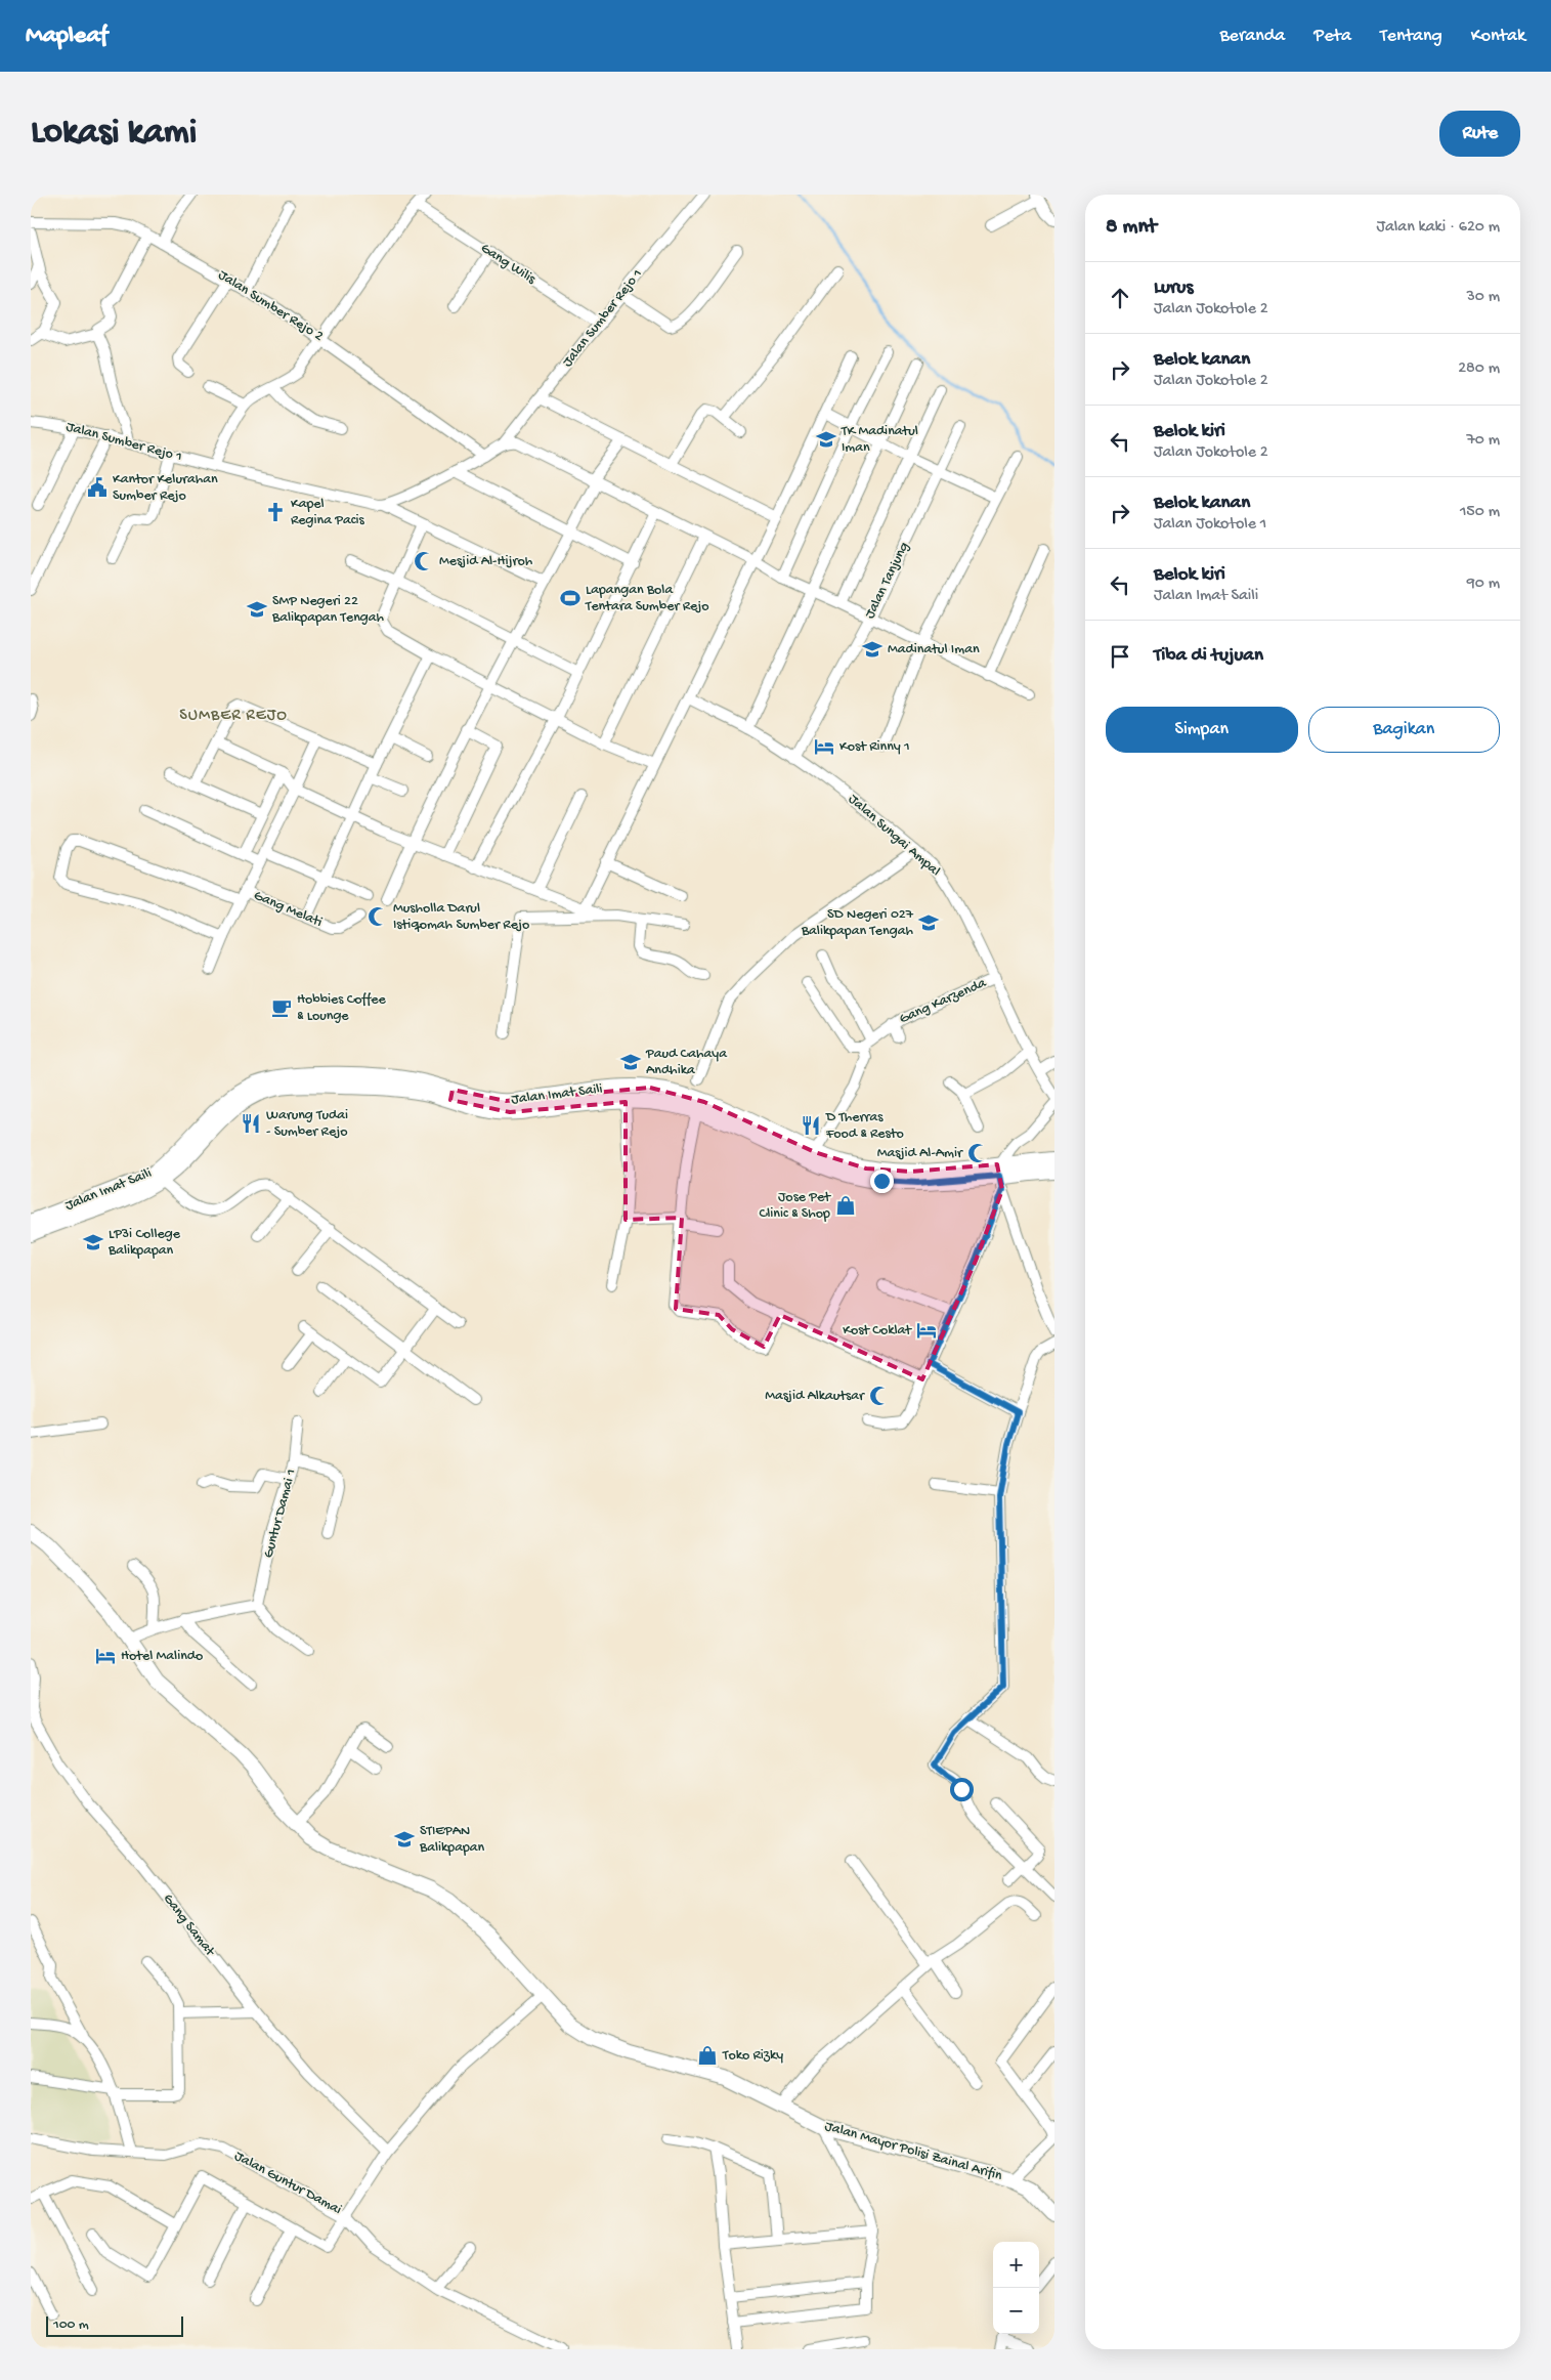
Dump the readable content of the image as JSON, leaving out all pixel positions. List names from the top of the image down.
{
  "streets": {
    "main road": ["Jalan Imat Saili", "Jalan Mayor Polisi Zainal Arifin"],
    "street": [
      "Gang Wilis",
      "Jalan Sumber Rejo 2",
      "Jalan Sumber Rejo 1",
      "Jalan Tanjung",
      "Jalan Sungai Ampal",
      "Gang Melati",
      "Gang Karzenda",
      "Guntur Damai 1",
      "Gang Samat",
      "Jalan Guntur Damai"
    ]
  },
  "crossings": [
    ["Gang Wilis", "Jalan Sumber Rejo 1"],
    ["Jalan Sumber Rejo 2", "Jalan Sumber Rejo 1"],
    ["Jalan Tanjung", "Jalan Sungai Ampal"],
    ["Jalan Sungai Ampal", "Gang Karzenda"],
    ["Gang Samat", "Jalan Guntur Damai"],
    ["Jalan Mayor Polisi Zainal Arifin", "Jalan Guntur Damai"]
  ],
  "districts": ["SUMBER REJO"],
  "places": {
    "school or university": [
      "TK Madinatul Iman",
      "SMP Negeri 22 Balikpapan Tengah",
      "Madinatul Iman",
      "SD Negeri 027 Balikpapan Tengah",
      "Paud Cahaya Andhika",
      "LP3i College Balikpapan",
      "STIEPAN Balikpapan"
    ],
    "public building": ["Kantor Kelurahan Sumber Rejo"],
    "church": ["Kapel Regina Pacis"],
    "mosque": [
      "Mesjid Al-Hijroh",
      "Musholla Darul Istiqomah Sumber Rejo",
      "Masjid Al-Amir",
      "Masjid Alkautsar"
    ],
    "sports": ["Lapangan Bola Tentara Sumber Rejo"],
    "hotel": ["Kost Rinny 1", "Kost Coklat", "Hotel Malindo"],
    "cafe": ["Hobbies Coffee & Lounge"],
    "restaurant": ["Warung Tudai - Sumber Rejo", "D Therras Food & Resto"],
    "shop": ["Jose Pet Clinic & Shop", "Toko Rizky"]
  },
  "scale_bar": "100 m",
  "page": {
    "header": "Mapleaf",
    "nav": [
      "Beranda",
      "Peta",
      "Tentang",
      "Kontak"
    ],
    "buttons": [
      "Rute",
      ["Simpan", "Bagikan"]
    ],
    "title": "Lokasi kami",
    "heading": ["8 mnt", "Jalan kaki · 620 m"],
    "list": [
      ["Lurus", "Jalan Jokotole 2", "30 m"],
      ["Belok kanan", "Jalan Jokotole 2", "280 m"],
      ["Belok kiri", "Jalan Jokotole 2", "70 m"],
      ["Belok kanan", "Jalan Jokotole 1", "150 m"],
      ["Belok kiri", "Jalan Imat Saili", "90 m"],
      "Tiba di tujuan"
    ],
    "map_buttons": ["+", "−"],
    "scale": "100 m"
  }
}
